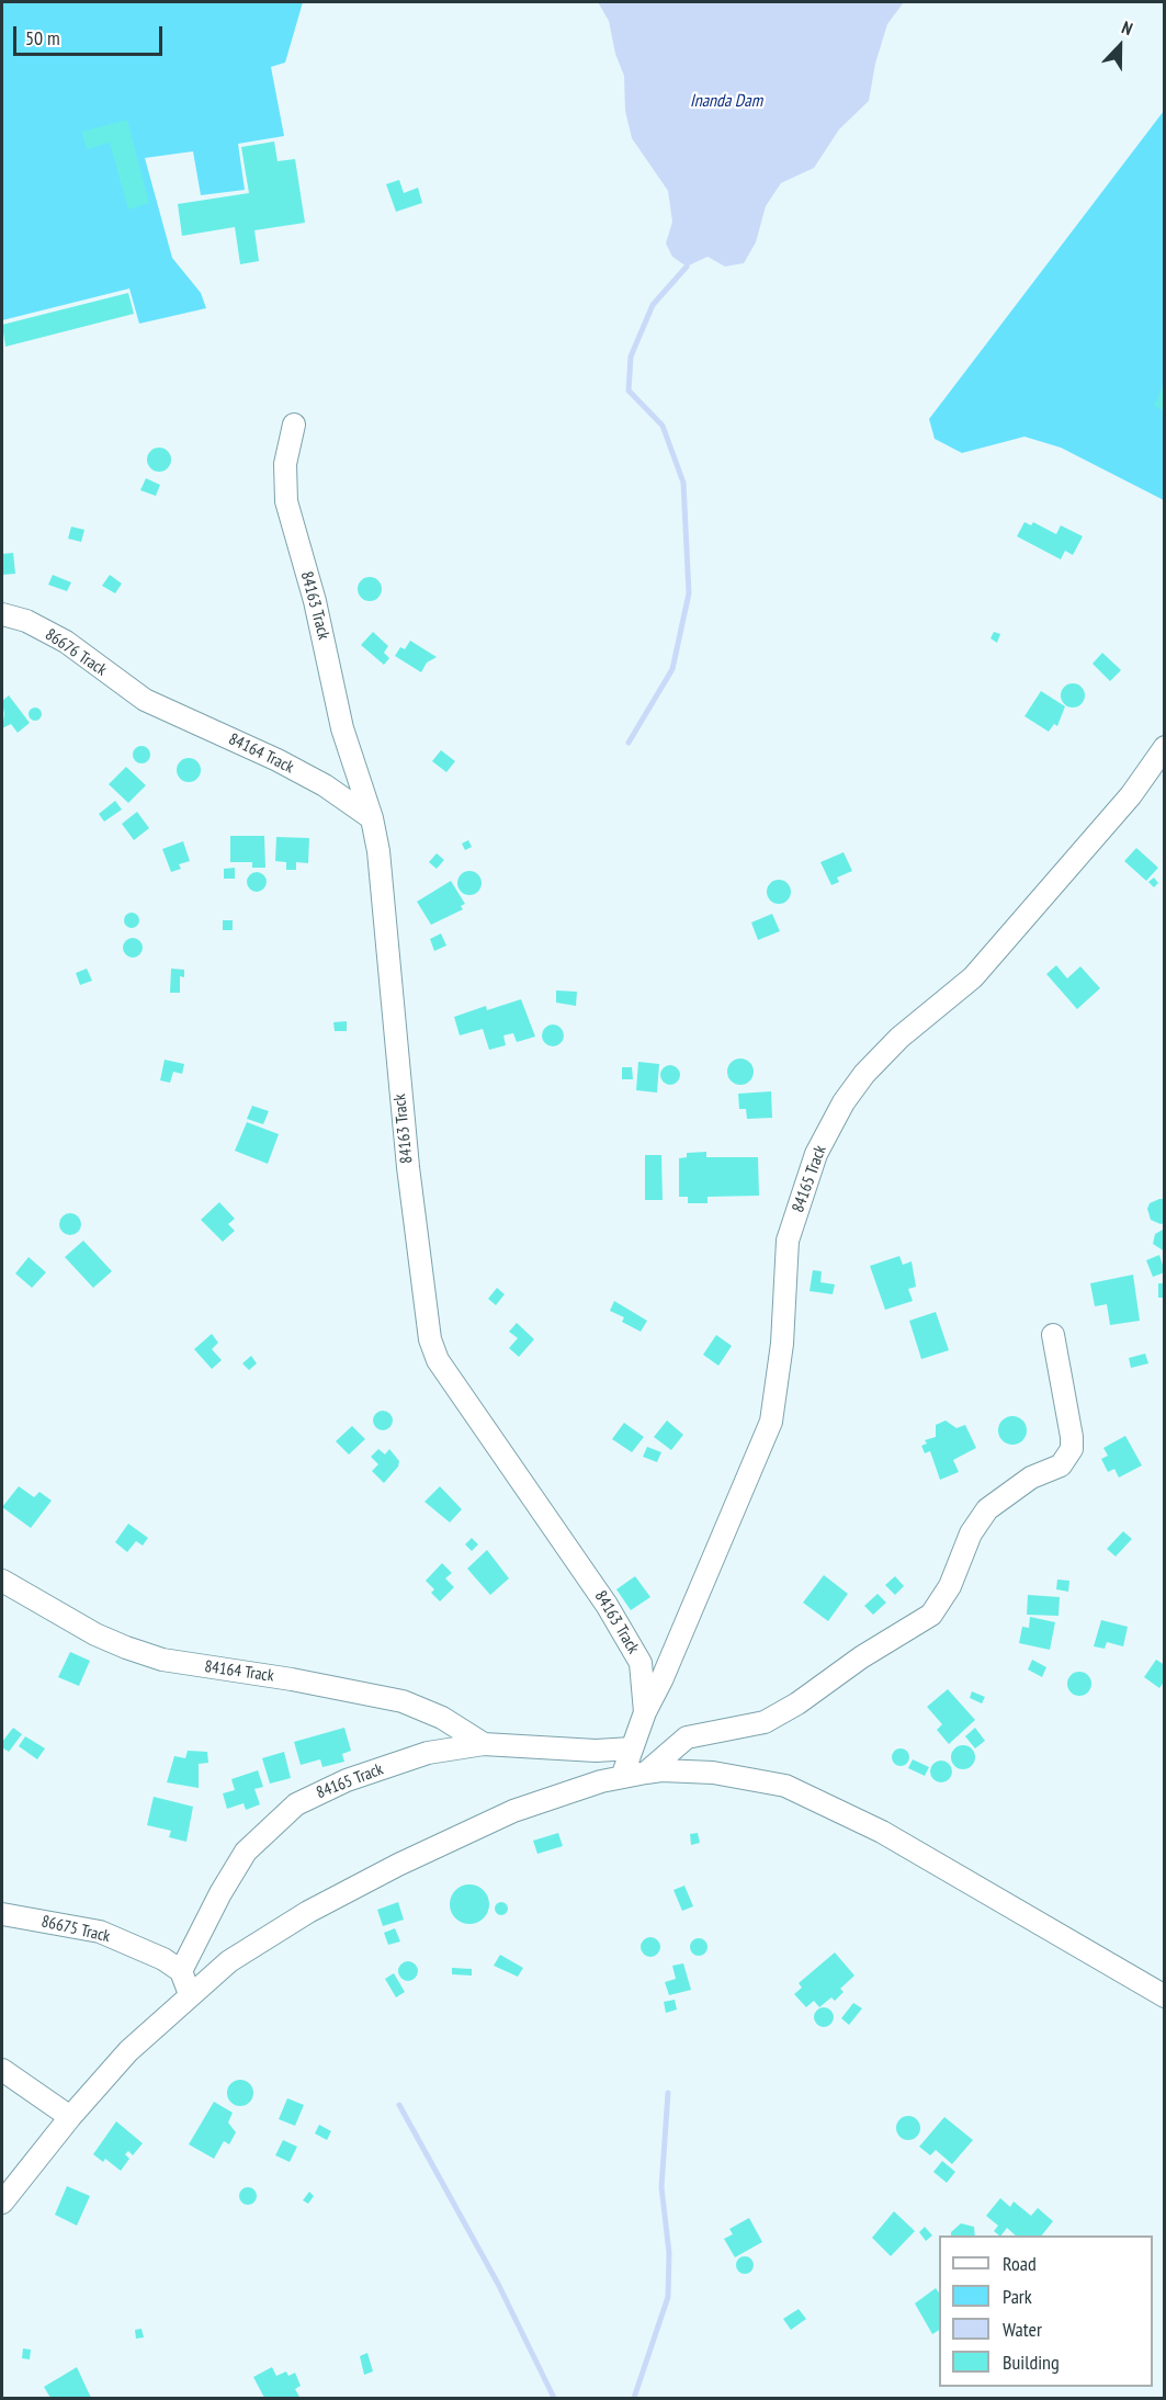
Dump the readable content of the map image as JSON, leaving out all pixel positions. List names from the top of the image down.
{
  "streets": {
    "street": [
      "84163 Track",
      "86676 Track",
      "84164 Track",
      "84165 Track",
      "86675 Track"
    ]
  },
  "crossings": [
    ["84163 Track", "84164 Track"],
    ["84163 Track", "84165 Track"],
    ["86676 Track", "84164 Track"],
    ["84164 Track", "84165 Track"],
    ["84165 Track", "86675 Track"]
  ],
  "water": ["Inanda Dam"],
  "legend": [
    "Road",
    "Park",
    "Water",
    "Building"
  ],
  "scale_bar": "50 m",
  "north": "top"
}
